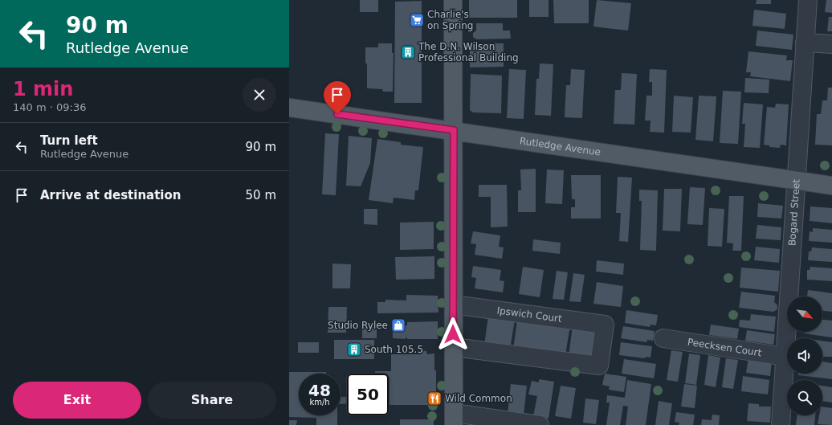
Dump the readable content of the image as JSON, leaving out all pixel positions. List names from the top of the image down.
{
  "streets": {
    "main road": ["Rutledge Avenue"],
    "street": ["Bogard Street", "Ipswich Court", "Peecksen Court"]
  },
  "crossings": [
    ["Rutledge Avenue", "Bogard Street"],
    ["Bogard Street", "Peecksen Court"]
  ],
  "places": {
    "supermarket": ["Charlie's on Spring"],
    "building": ["The D.N. Wilson Professional Building", "South 105.5"],
    "shop": ["Studio Rylee"],
    "restaurant": ["Wild Common"]
  },
  "north": "bottom right",
  "page": {
    "turn": ["90 m", "Rutledge Avenue"],
    "heading": ["1 min", "140 m · 09:36"],
    "list": [
      {
        "name": "Turn left",
        "note": "Rutledge Avenue",
        "value": "90 m"
      },
      {
        "name": "Arrive at destination",
        "value": "50 m"
      }
    ],
    "speed": "48 km/h",
    "limit": "50",
    "buttons": ["Exit", "Share"]
  }
}
